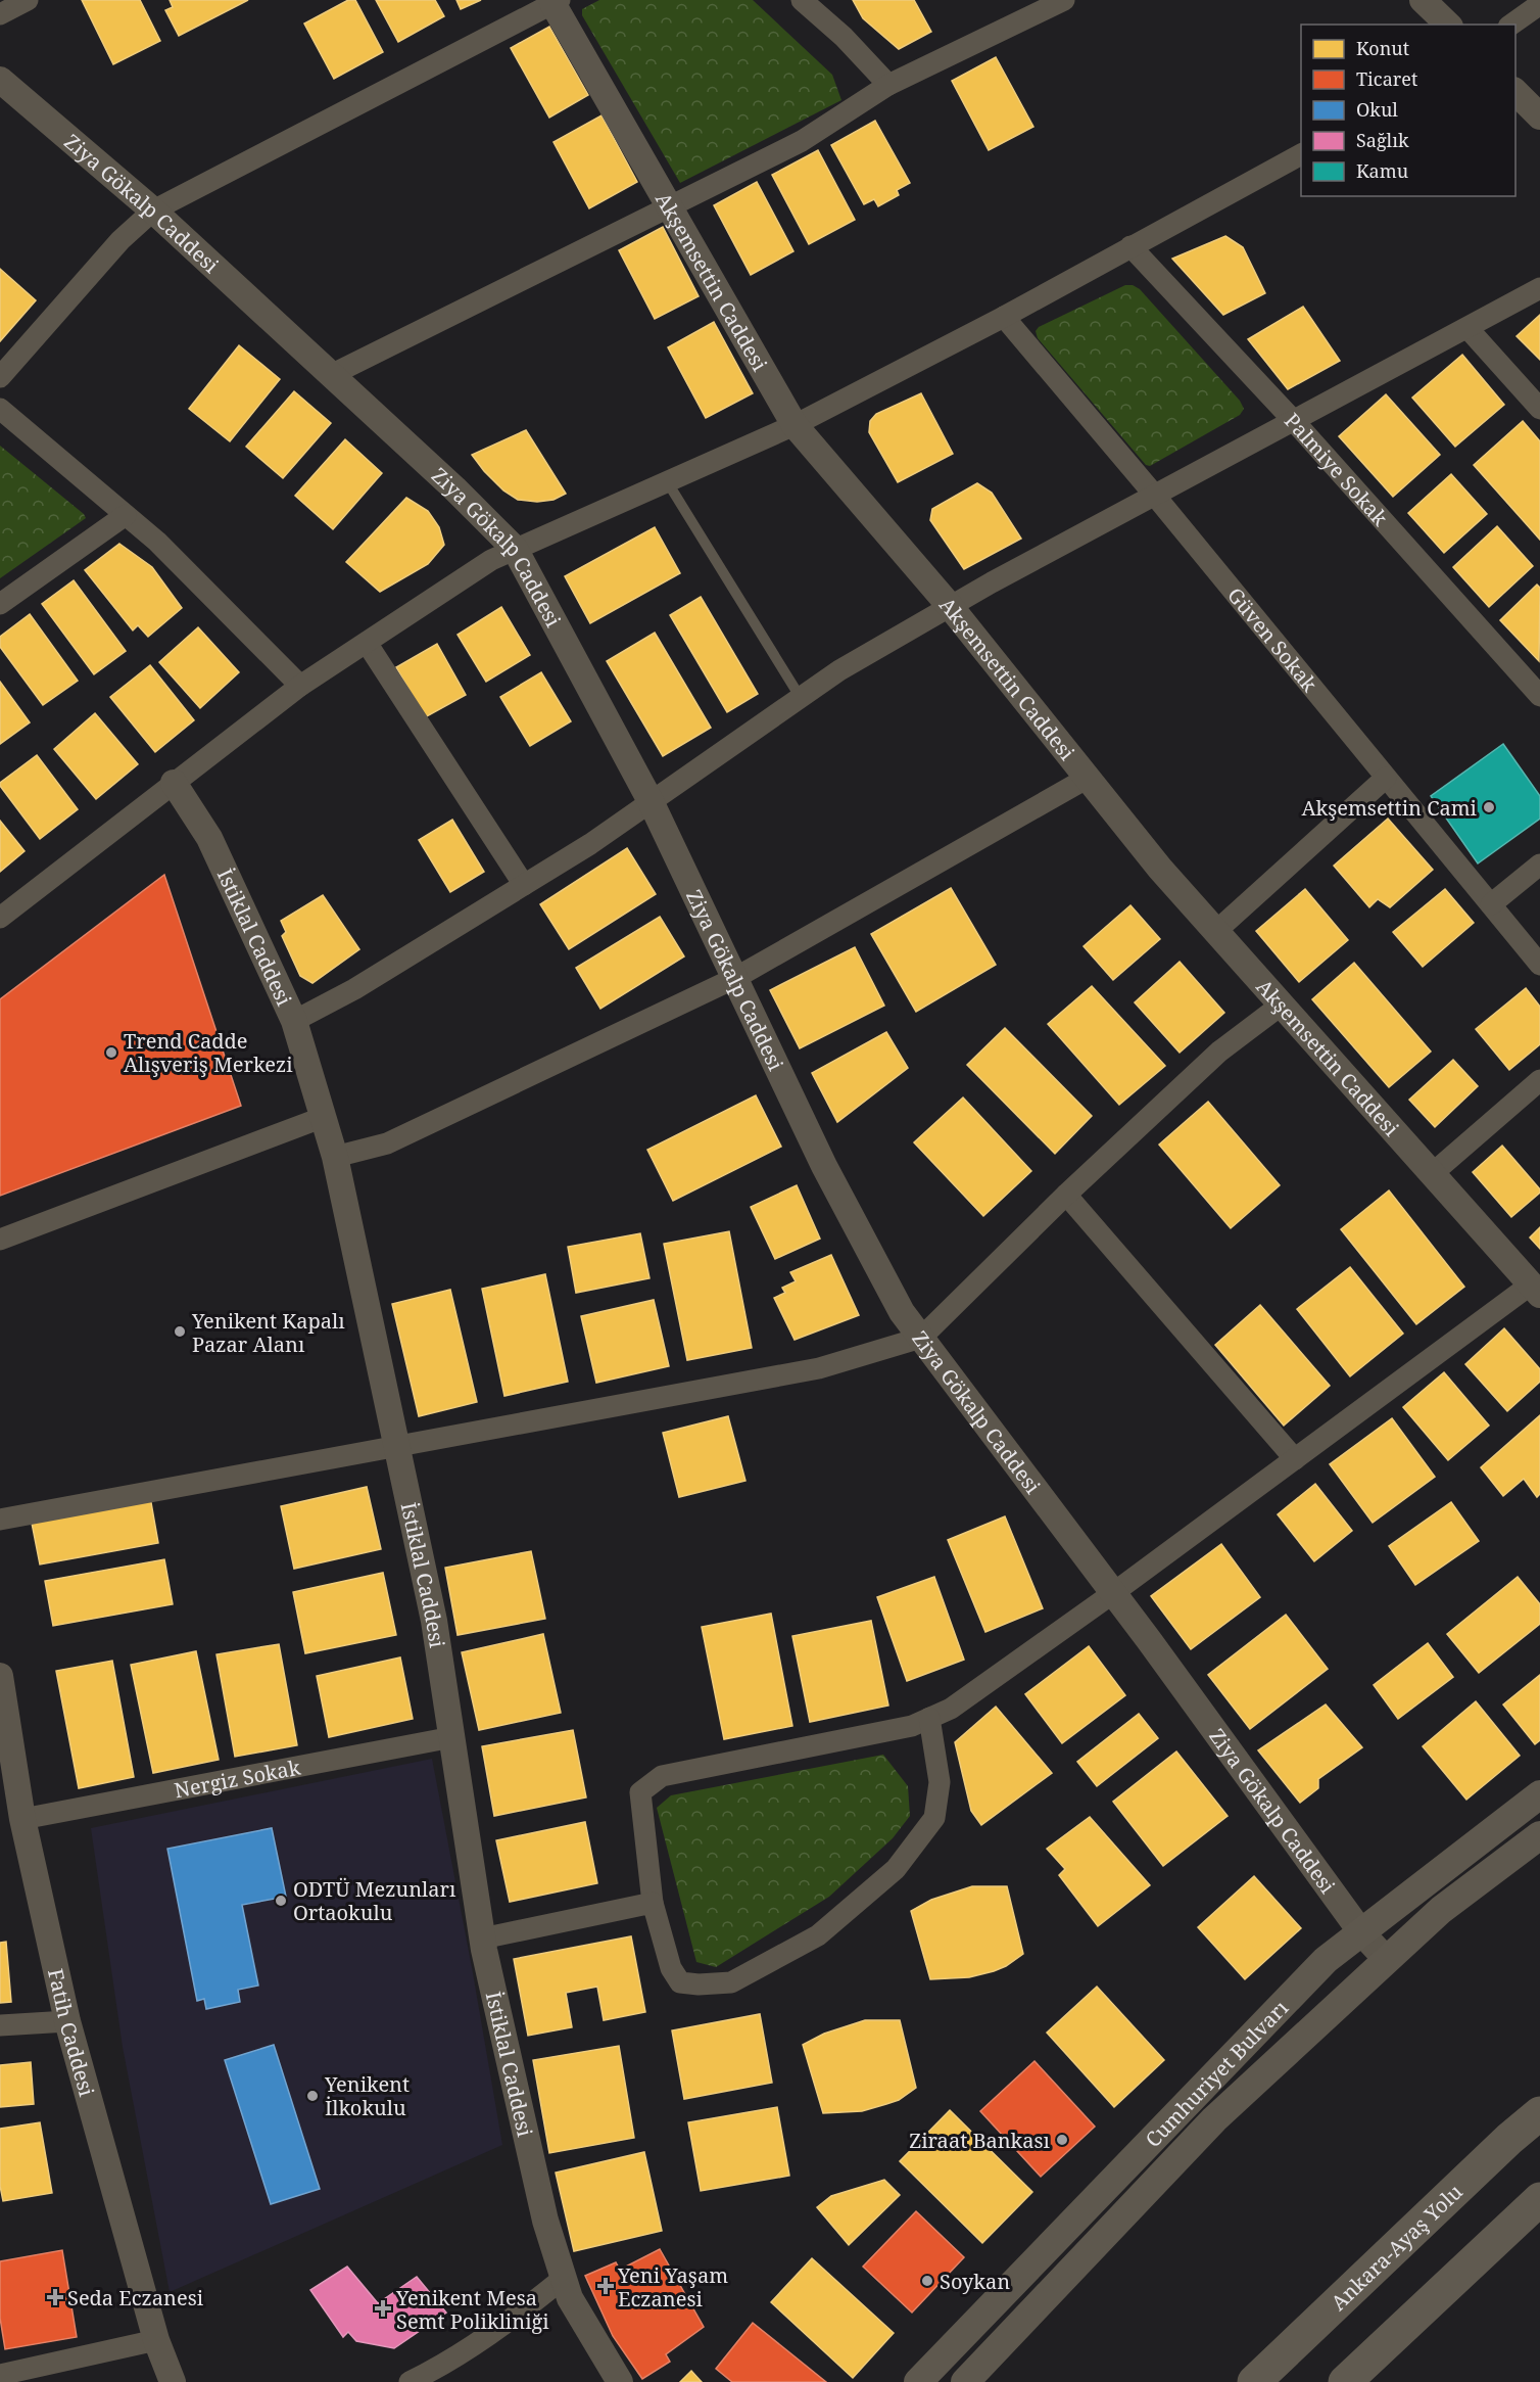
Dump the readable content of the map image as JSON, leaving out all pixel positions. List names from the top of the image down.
{
  "streets": {
    "highway": ["Ankara-Ayaş Yolu"],
    "main road": ["Cumhuriyet Bulvarı"],
    "street": [
      "Ziya Gökalp Caddesi",
      "Akşemsettin Caddesi",
      "Palmiye Sokak",
      "Güven Sokak",
      "İstiklal Caddesi",
      "Nergiz Sokak",
      "Fatih Caddesi"
    ]
  },
  "crossings": [
    ["Ziya Gökalp Caddesi", "Cumhuriyet Bulvarı"],
    ["İstiklal Caddesi", "Nergiz Sokak"],
    ["Nergiz Sokak", "Fatih Caddesi"]
  ],
  "places": {
    "other": [
      "Akşemsettin Cami",
      "Trend Cadde Alışveriş Merkezi",
      "Yenikent Kapalı Pazar Alanı",
      "ODTÜ Mezunları Ortaokulu",
      "Yenikent İlkokulu",
      "Ziraat Bankası",
      "Soykan"
    ],
    "health": ["Yeni Yaşam Eczanesi", "Seda Eczanesi", "Yenikent Mesa Semt Polikliniği"]
  },
  "legend": [
    "Konut",
    "Ticaret",
    "Okul",
    "Sağlık",
    "Kamu"
  ]
}
